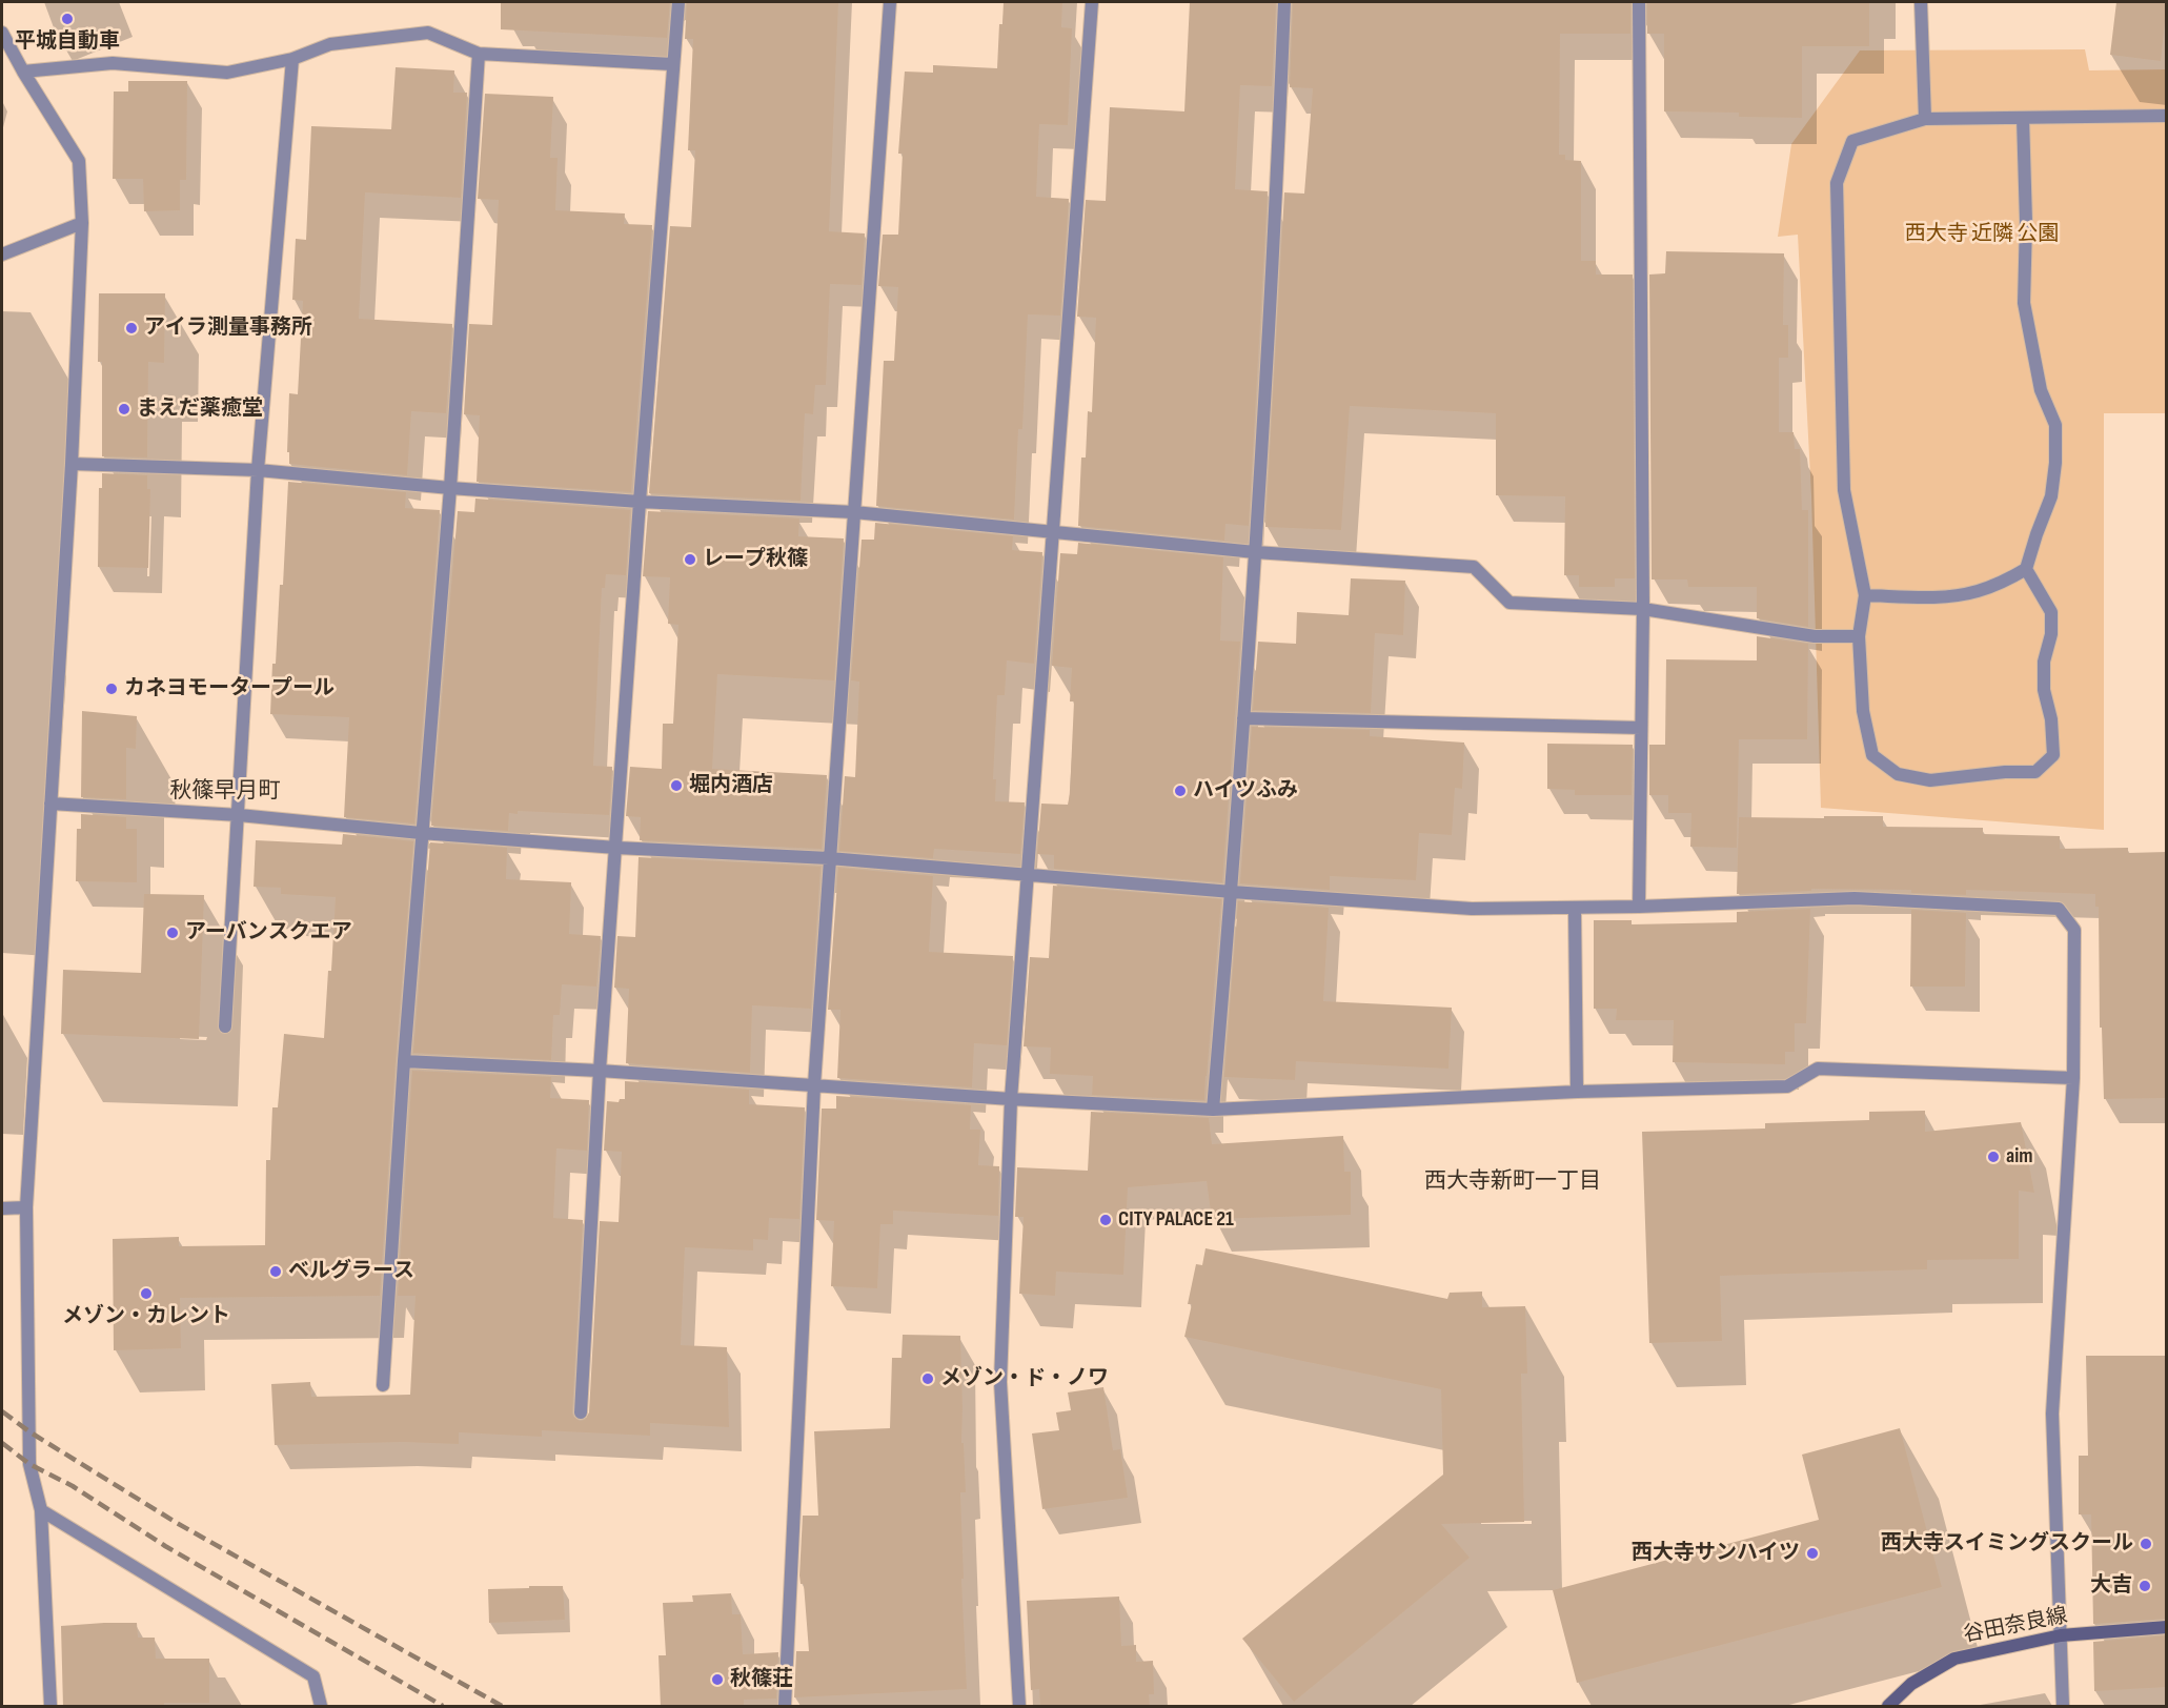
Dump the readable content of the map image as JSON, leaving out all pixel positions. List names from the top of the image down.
{
  "streets": {
    "main road": ["谷田奈良線"]
  },
  "districts": ["秋篠早月町", "西大寺新町一丁目"],
  "parks": ["西大寺 近隣 公園"],
  "places": [
    "平城自動車",
    "アイラ測量事務所",
    "まえだ薬癒堂",
    "レープ秋篠",
    "カネヨモータープール",
    "堀内酒店",
    "ハイツふみ",
    "アーバンスクエア",
    "aim",
    "CITY PALACE 21",
    "ベルグラース",
    "メゾン・カレント",
    "メゾン・ド・ノワ",
    "西大寺スイミングスクール",
    "西大寺サンハイツ",
    "大吉",
    "秋篠荘"
  ]
}
